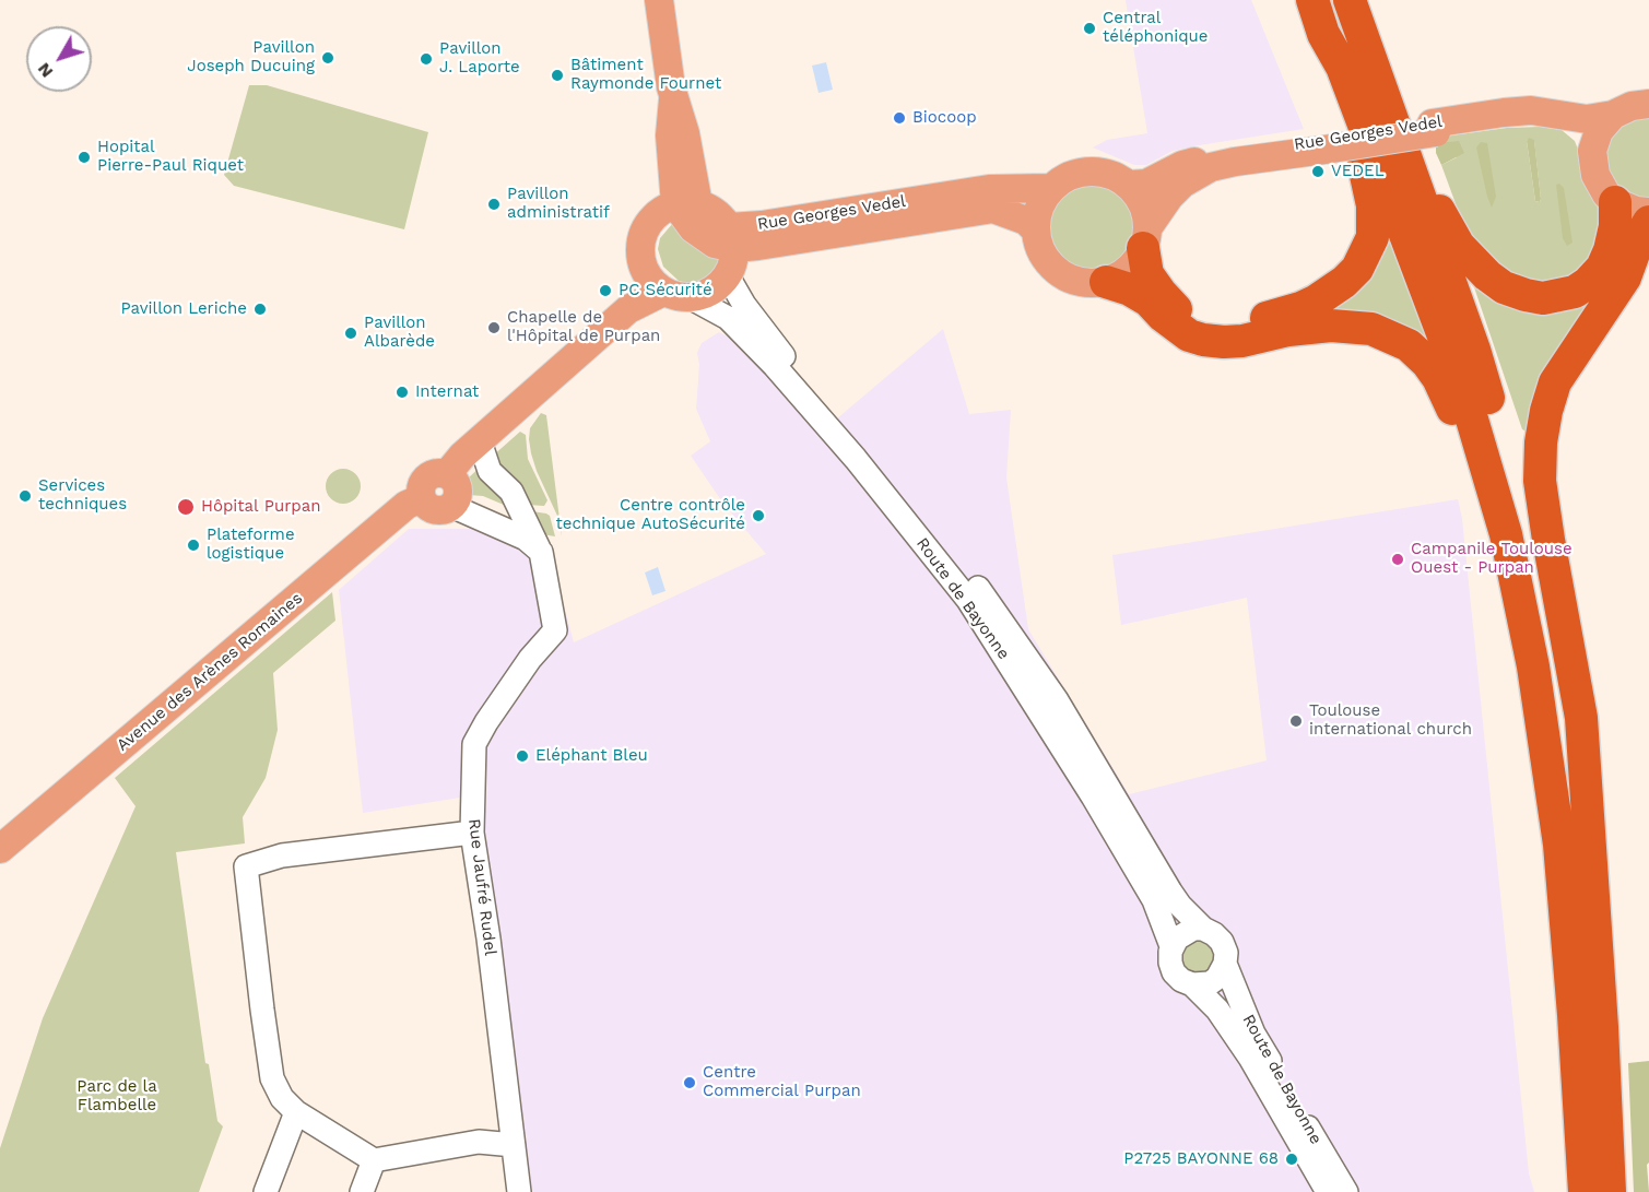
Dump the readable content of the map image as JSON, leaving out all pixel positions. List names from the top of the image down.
{
  "streets": {
    "main road": ["Rue Georges Vedel", "Avenue des Arènes Romaines"],
    "street": ["Route de Bayonne", "Rue Jaufré Rudel"]
  },
  "parks": ["Parc de la Flambelle"],
  "places": [
    "Central téléphonique",
    "Pavillon Joseph Ducuing",
    "Pavillon J. Laporte",
    "Bâtiment Raymonde Fournet",
    "Biocoop",
    "Hopital Pierre-Paul Riquet",
    "VEDEL",
    "Pavillon administratif",
    "PC Sécurité",
    "Pavillon Leriche",
    "Chapelle de l'Hôpital de Purpan",
    "Pavillon Albarède",
    "Internat",
    "Services techniques",
    "Hôpital Purpan",
    "Centre contrôle technique AutoSécurité",
    "Plateforme logistique",
    "Campanile Toulouse Ouest - Purpan",
    "Toulouse international church",
    "Eléphant Bleu",
    "Centre Commercial Purpan",
    "P2725 BAYONNE 68"
  ],
  "north": "bottom left"
}
